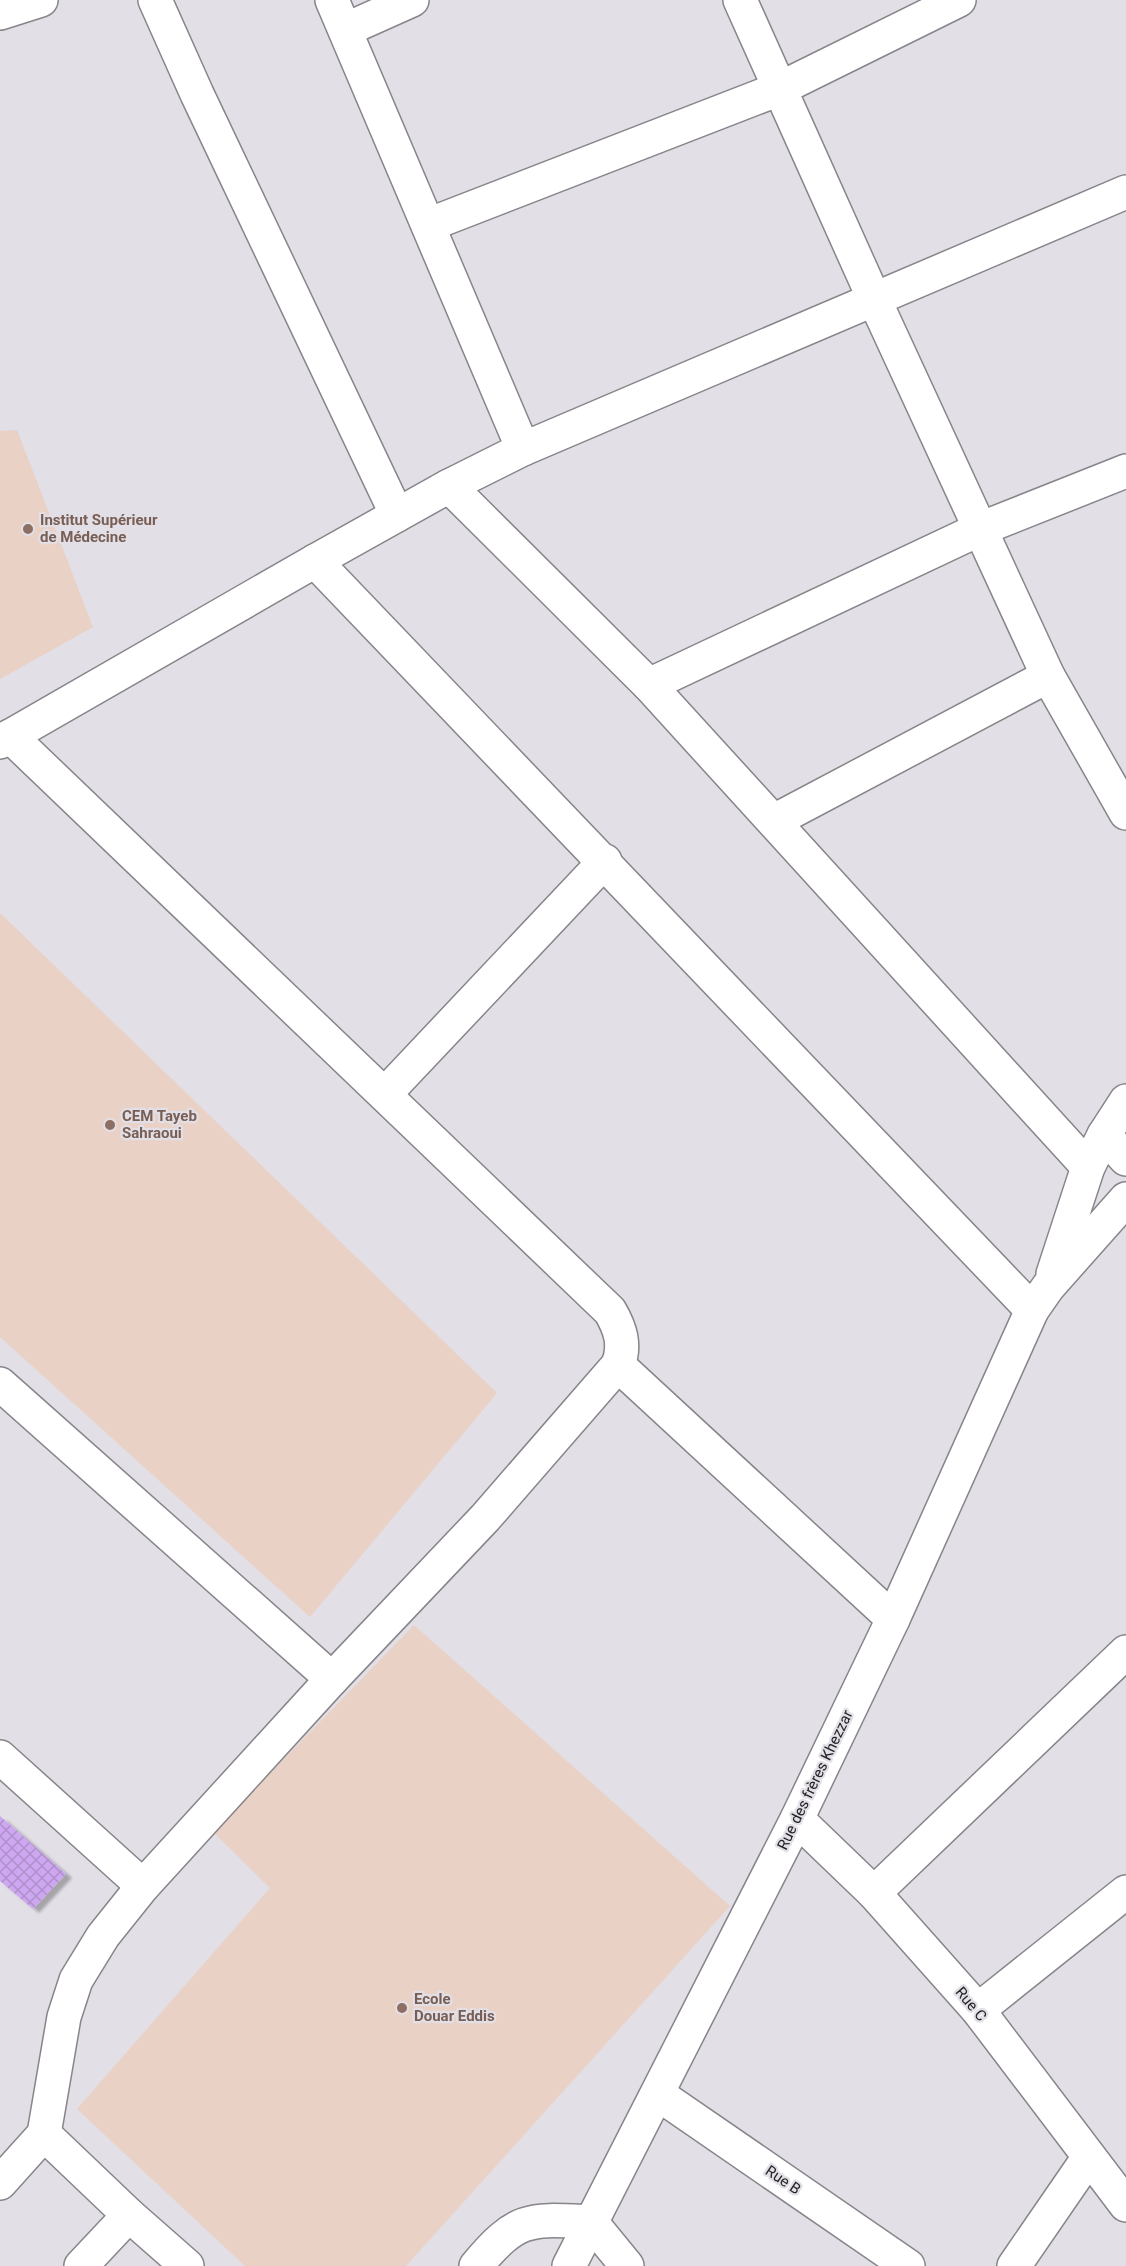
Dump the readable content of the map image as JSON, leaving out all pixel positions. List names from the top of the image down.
{
  "streets": {
    "street": ["Rue des frères Khezzar", "Rue C", "Rue B"]
  },
  "crossings": [
    ["Rue des frères Khezzar", "Rue C"],
    ["Rue des frères Khezzar", "Rue B"]
  ],
  "places": ["Institut Supérieur de Médecine", "CEM Tayeb Sahraoui", "Ecole Douar Eddis"]
}
